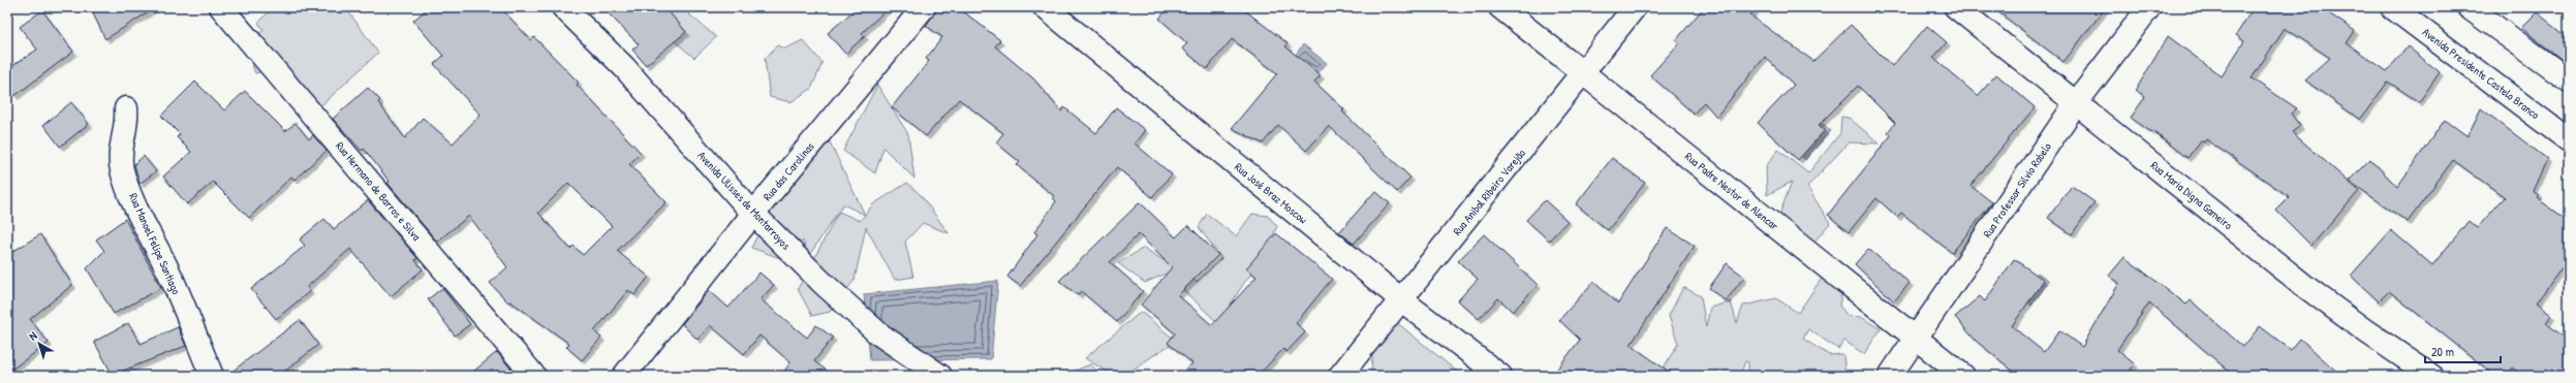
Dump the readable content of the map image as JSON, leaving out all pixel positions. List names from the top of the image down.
{
  "streets": {
    "street": [
      "Avenida Presidente Castelo Branco",
      "Rua das Carolinas",
      "Rua Professor Silvio Rabelo",
      "Rua Hermano de Barros e Silva",
      "Rua Padre Nestor de Alencar",
      "Rua Anibal Ribeiro Varejão",
      "Rua José Braz Moscow",
      "Rua Maria Digna Gameiro",
      "Avenida Ulisses de Montarroyos",
      "Rua Manoel Felipe Santiago"
    ]
  },
  "crossings": [
    ["Rua das Carolinas", "Avenida Ulisses de Montarroyos"],
    ["Rua Professor Silvio Rabelo", "Rua Padre Nestor de Alencar"],
    ["Rua Professor Silvio Rabelo", "Rua Maria Digna Gameiro"],
    ["Rua Padre Nestor de Alencar", "Rua Anibal Ribeiro Varejão"],
    ["Rua Anibal Ribeiro Varejão", "Rua José Braz Moscow"]
  ],
  "scale_bar": "20 m",
  "north": "top left"
}
